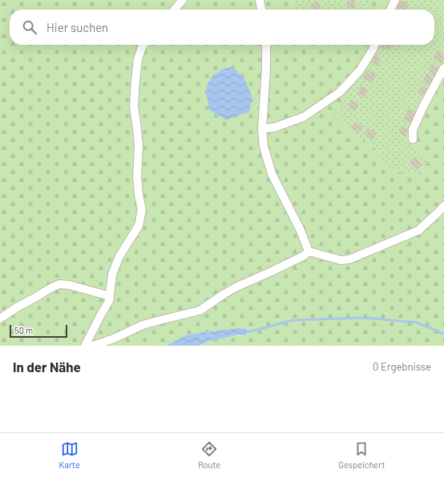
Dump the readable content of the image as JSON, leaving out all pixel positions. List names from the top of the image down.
{
  "scale_bar": "50 m",
  "page": {
    "search": "Hier suchen",
    "scale": "50 m",
    "heading": ["In der Nähe", "0 Ergebnisse"],
    "nav": ["Karte", "Route", "Gespeichert"]
  }
}
